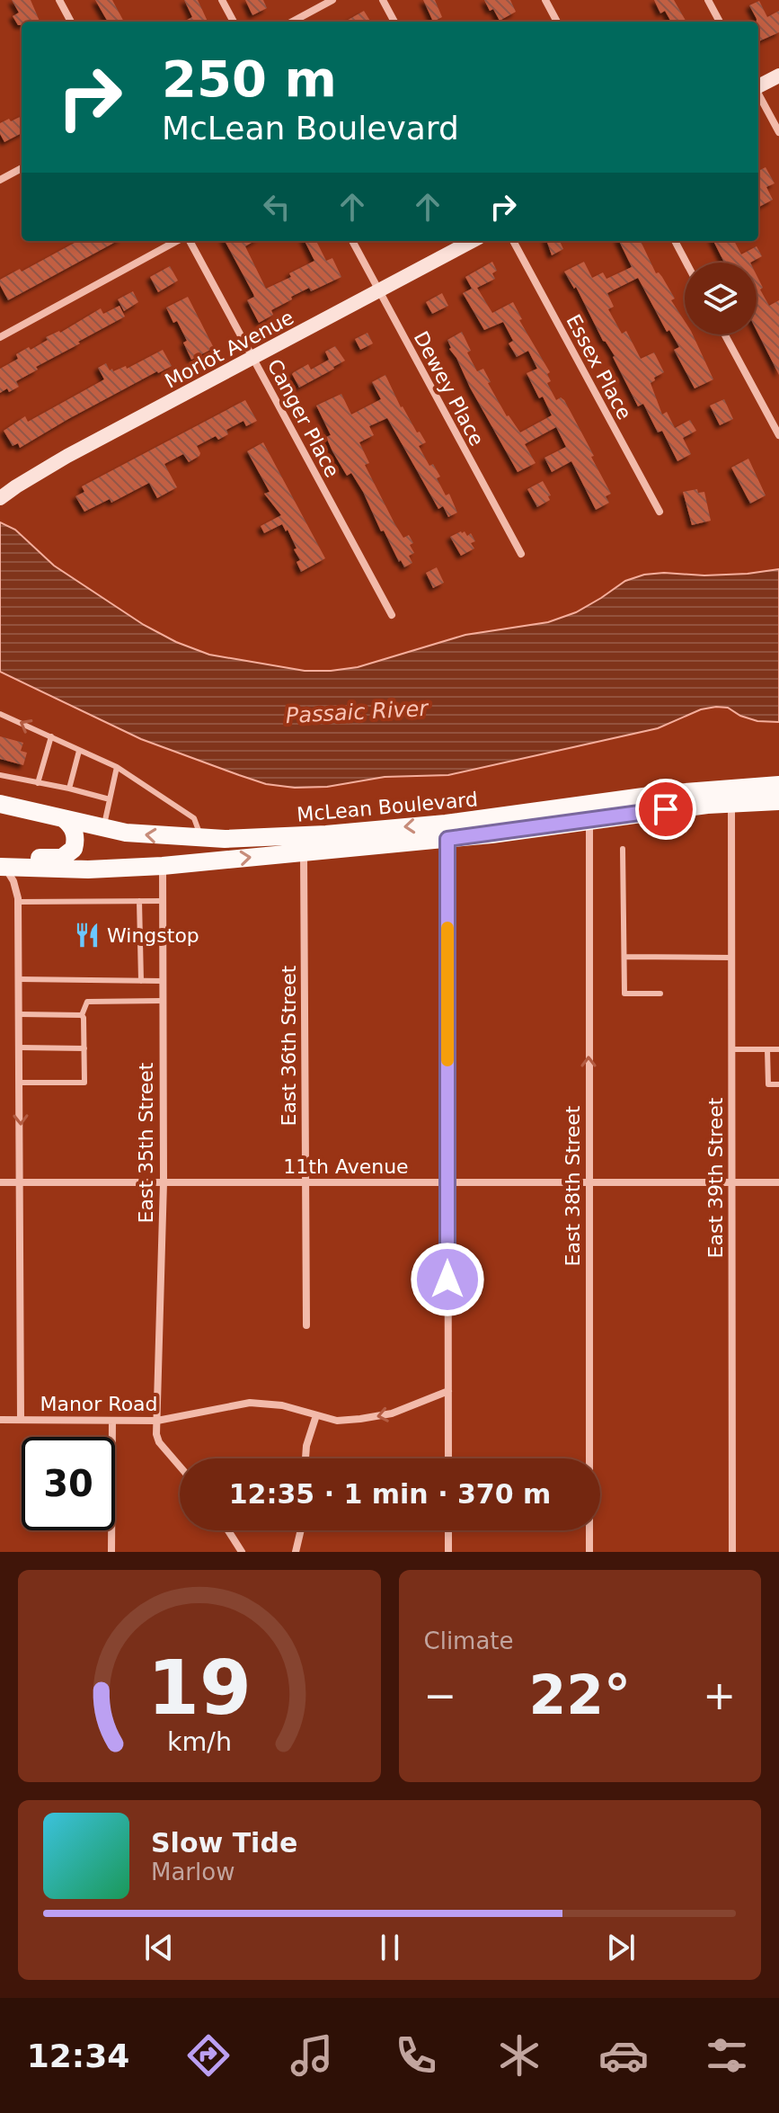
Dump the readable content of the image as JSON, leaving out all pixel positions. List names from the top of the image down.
{
  "streets": {
    "main road": ["Morlot Avenue", "McLean Boulevard"],
    "street": [
      "Essex Place",
      "Dewey Place",
      "Canger Place",
      "East 36th Street",
      "East 35th Street",
      "11th Avenue",
      "East 39th Street",
      "East 38th Street",
      "Manor Road"
    ]
  },
  "crossings": [
    ["Morlot Avenue", "Dewey Place"],
    ["Morlot Avenue", "Canger Place"],
    ["McLean Boulevard", "East 36th Street"],
    ["McLean Boulevard", "East 35th Street"],
    ["McLean Boulevard", "East 39th Street"],
    ["McLean Boulevard", "East 38th Street"],
    ["East 36th Street", "11th Avenue"],
    ["East 35th Street", "11th Avenue"],
    ["East 35th Street", "Manor Road"],
    ["11th Avenue", "East 39th Street"],
    ["11th Avenue", "East 38th Street"]
  ],
  "one_way": ["East 38th Street"],
  "water": ["Passaic River"],
  "places": {
    "restaurant": ["Wingstop"]
  },
  "page": {
    "turn": ["250 m", "McLean Boulevard"],
    "limit": "30",
    "trip": "12:35 · 1 min · 370 m",
    "tile": "Climate",
    "heat": ["−", "22°", "+"],
    "song": ["Slow Tide", "Marlow"],
    "tabs": "12:34",
    "gauge": ["19", "km/h"]
  }
}
